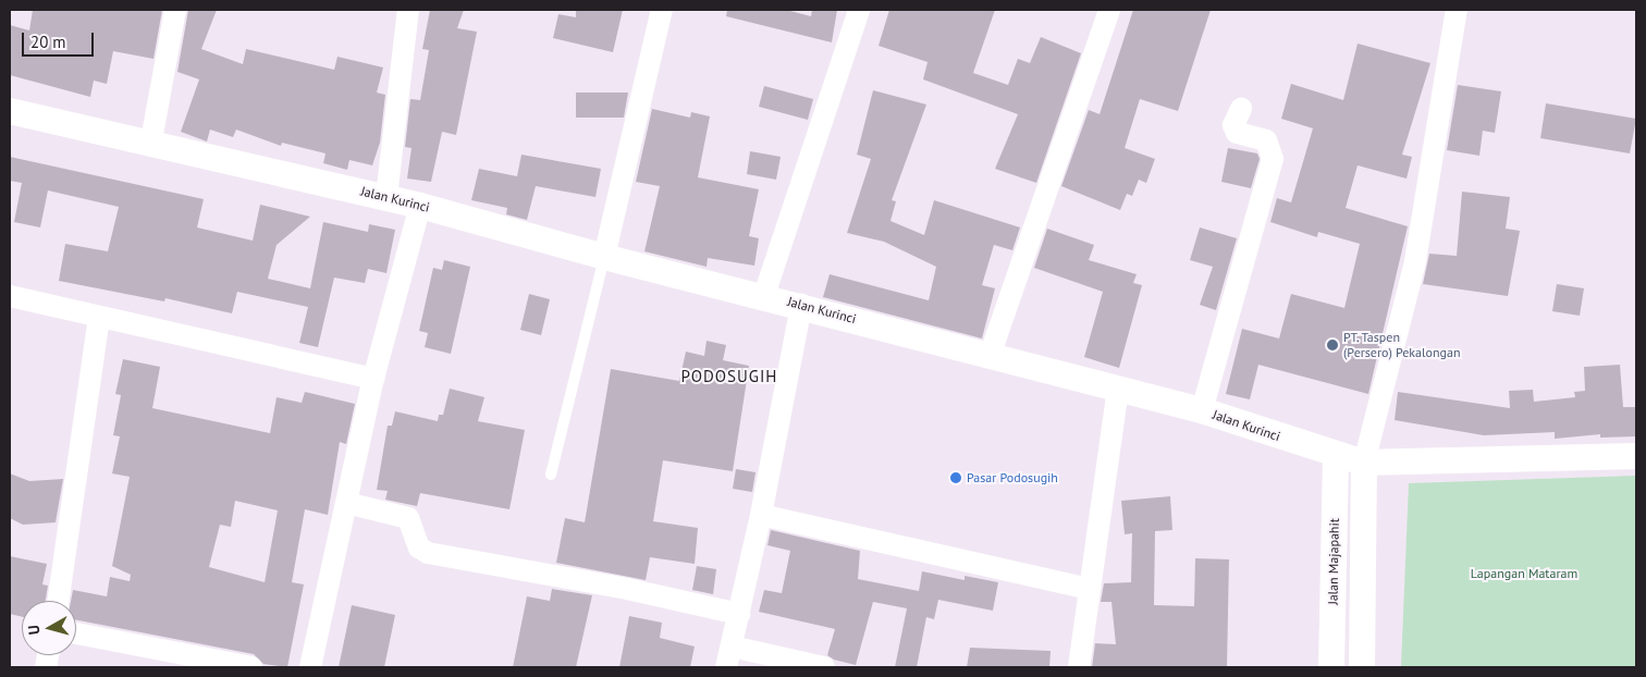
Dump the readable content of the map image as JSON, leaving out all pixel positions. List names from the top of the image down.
{
  "streets": {
    "street": ["Jalan Kurinci", "Jalan Majapahit"]
  },
  "crossings": [
    ["Jalan Kurinci", "Jalan Majapahit"]
  ],
  "districts": ["PODOSUGIH"],
  "parks": ["Lapangan Mataram"],
  "places": ["PT. Taspen (Persero) Pekalongan", "Pasar Podosugih"],
  "scale_bar": "20 m",
  "north": "left"
}
